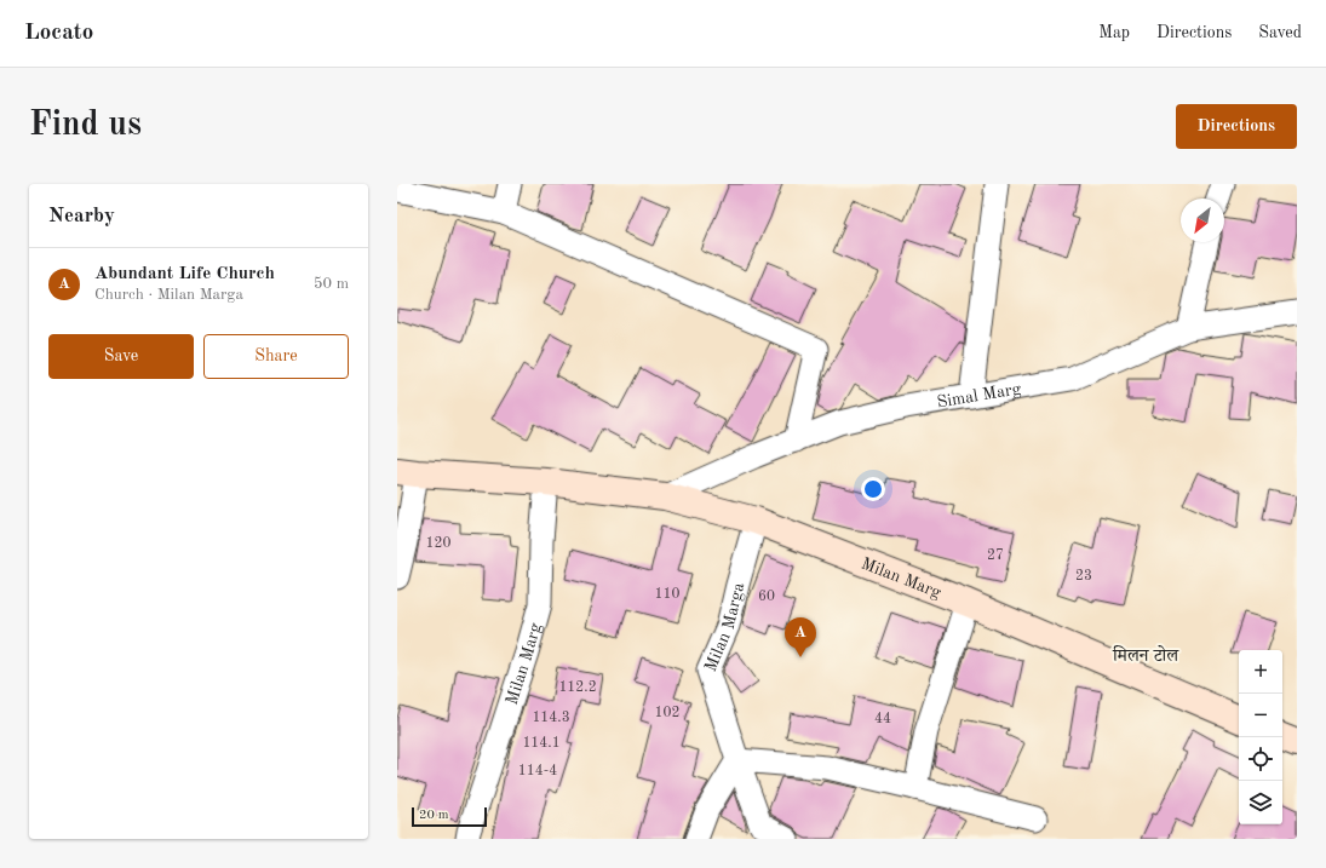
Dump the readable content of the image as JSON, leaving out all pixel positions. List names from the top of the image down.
{
  "streets": {
    "main road": ["Milan Marg"],
    "street": ["Simal Marg", "Milan Marga"]
  },
  "crossings": [
    ["Simal Marg", "Milan Marg"],
    ["Milan Marg", "Milan Marga"]
  ],
  "districts": ["मिलन टोल"],
  "house_numbers": [
    "120",
    "27",
    "23",
    "110",
    "60",
    "112.2",
    "102",
    "114.3",
    "44",
    "114.1",
    "114-4"
  ],
  "scale_bar": "20 m",
  "north": "bottom left",
  "page": {
    "header": "Locato",
    "nav": ["Map", "Directions", "Saved"],
    "buttons": [
      "Directions",
      ["Save", "Share"]
    ],
    "title": "Find us",
    "heading": "Nearby",
    "list": [
      {
        "mark": "A",
        "name": "Abundant Life Church",
        "note": "Church · Milan Marga",
        "value": "50 m"
      }
    ],
    "pins": "A",
    "map_buttons": ["+", "−"],
    "scale": "20 m"
  }
}
